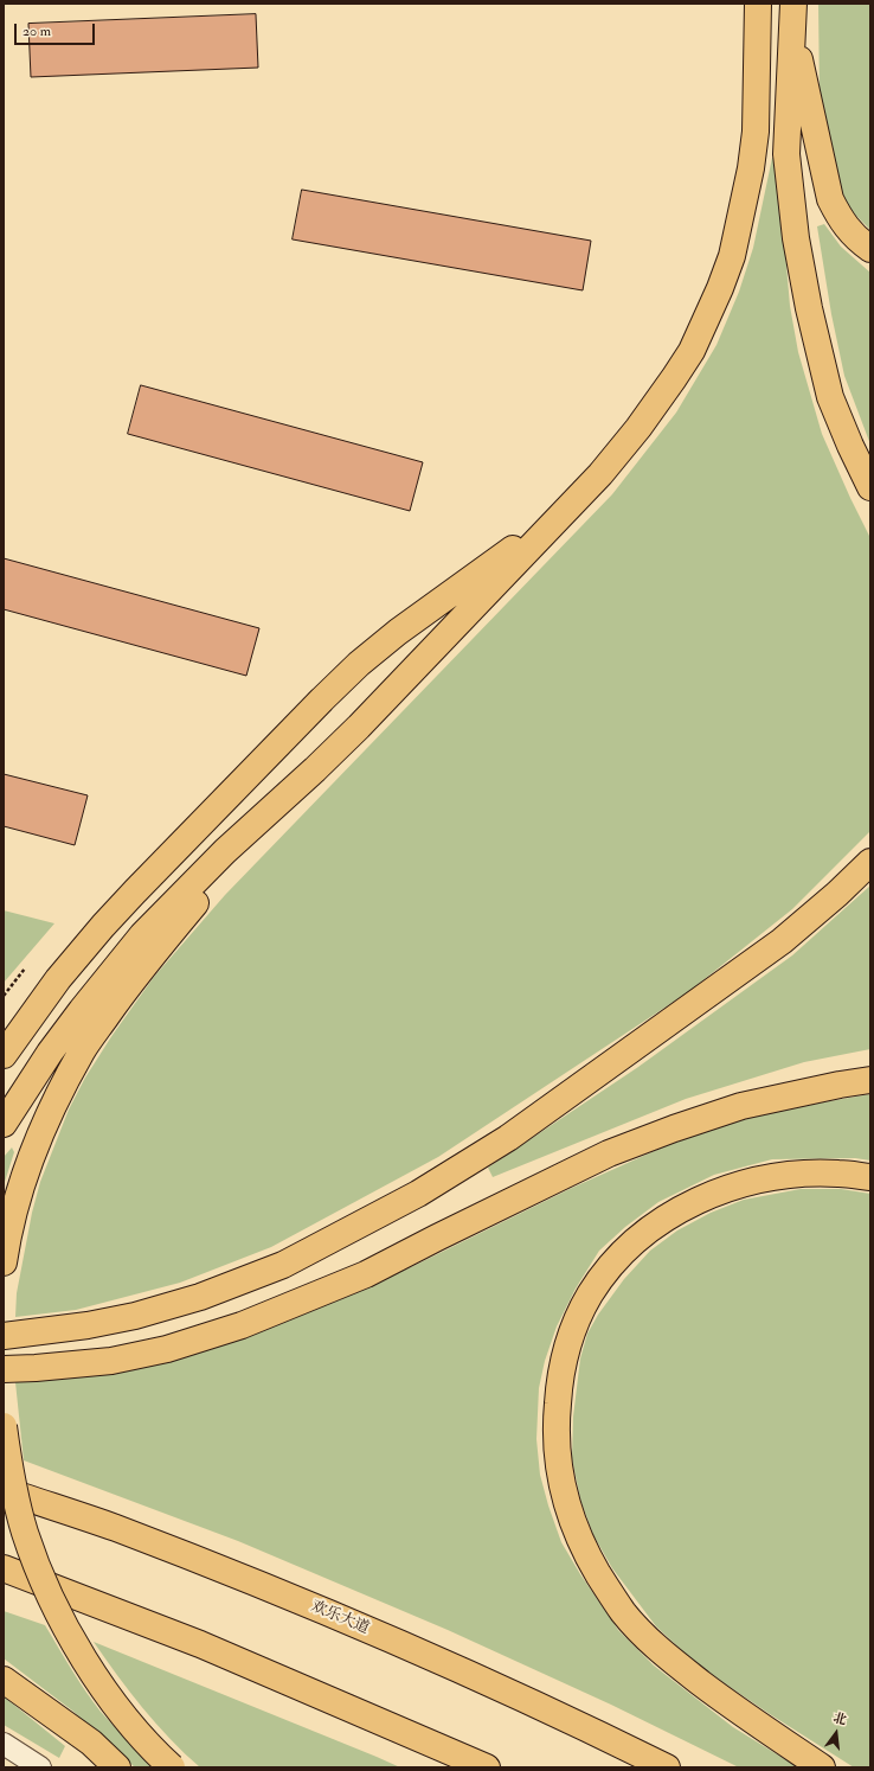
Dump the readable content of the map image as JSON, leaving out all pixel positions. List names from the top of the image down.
{
  "streets": {
    "highway": ["欢乐大道"]
  },
  "scale_bar": "20 m",
  "north": "top"
}
